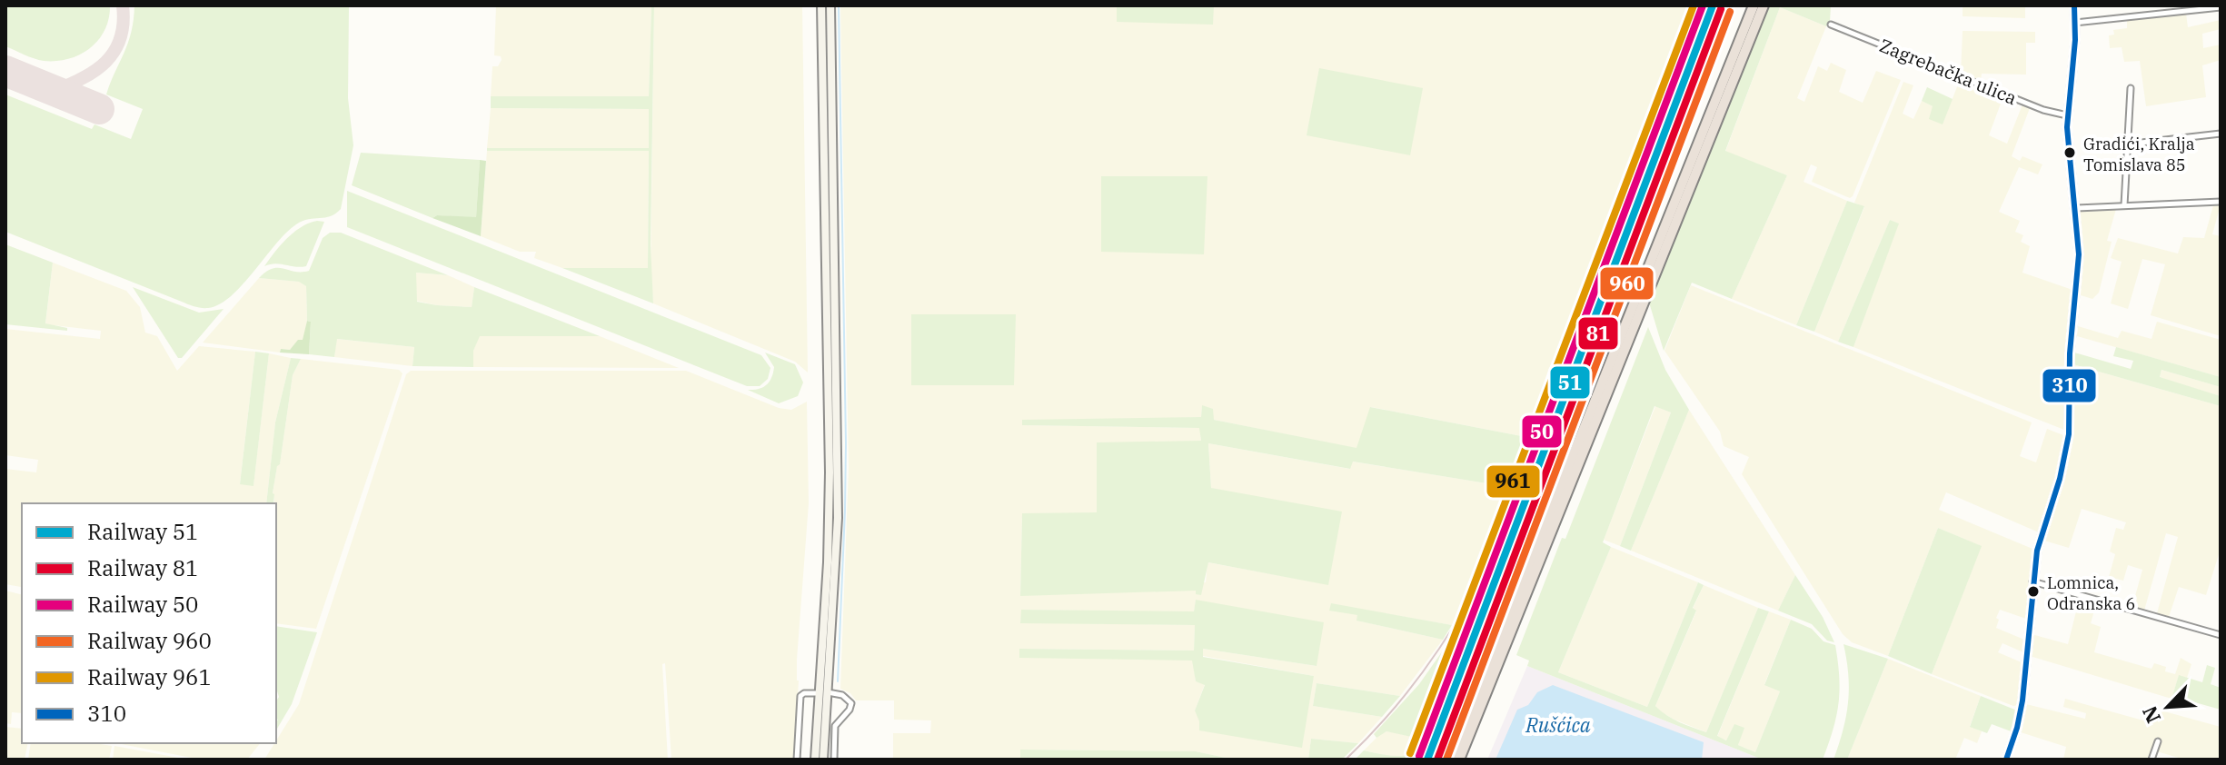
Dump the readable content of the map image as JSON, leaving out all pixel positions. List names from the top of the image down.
{
  "streets": {
    "street": ["Zagrebačka ulica"]
  },
  "water": ["Rušćica"],
  "places": ["Gradići, Kralja Tomislava 85", "Lomnica, Odranska 6"],
  "lines": [
    "rail line 51",
    "rail line 50",
    "rail line 961",
    "transit line 310",
    "rail line 81",
    "rail line 960"
  ],
  "legend": [
    "Railway 51",
    "Railway 81",
    "Railway 50",
    "Railway 960",
    "Railway 961",
    "310"
  ],
  "north": "bottom left"
}
